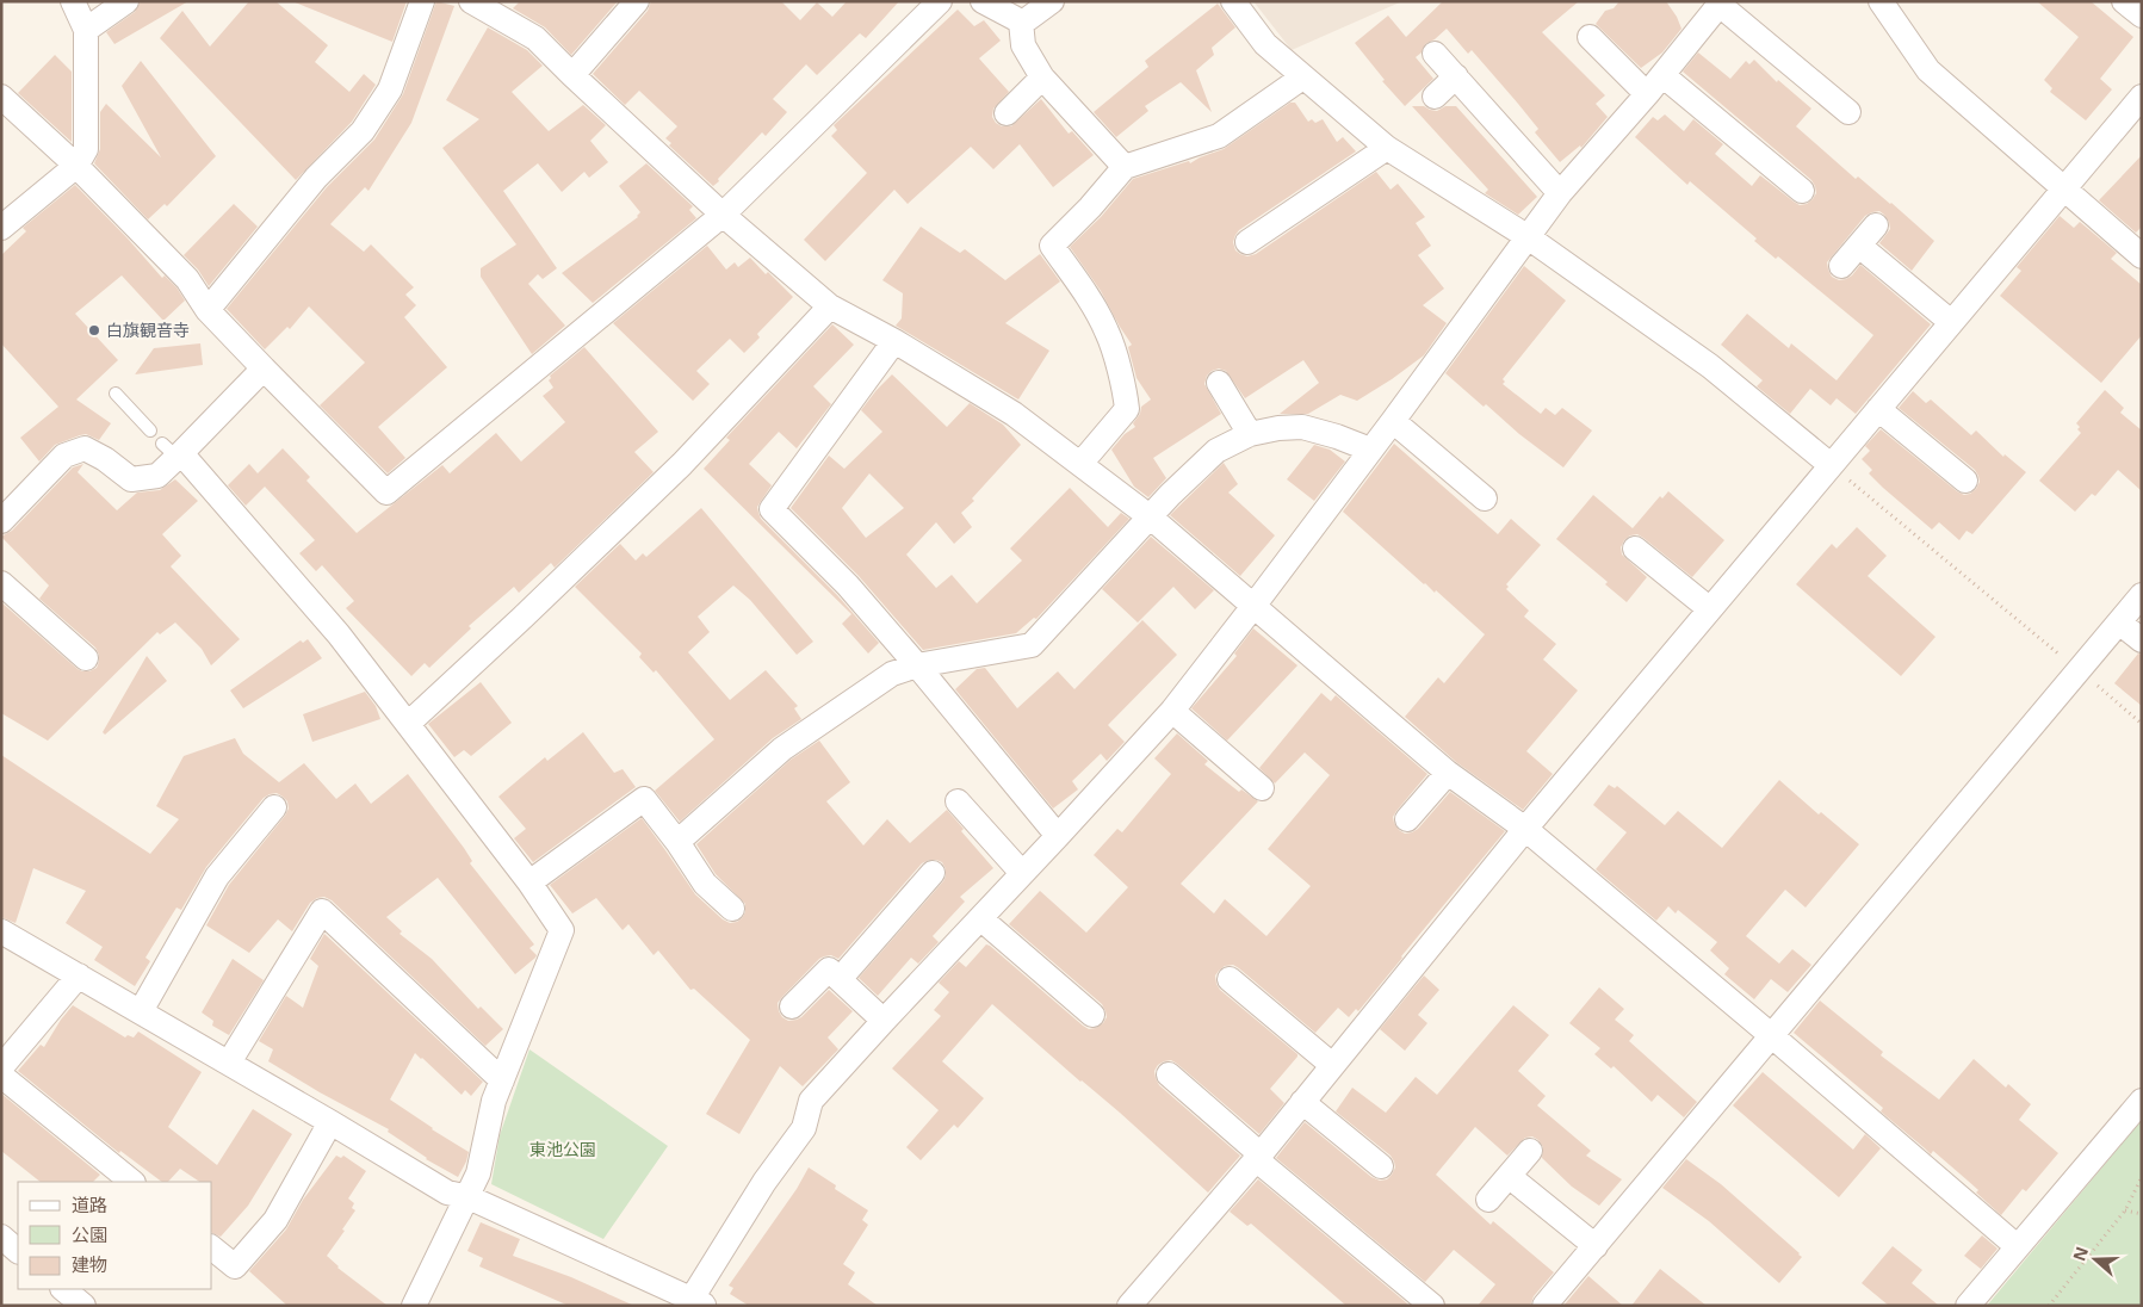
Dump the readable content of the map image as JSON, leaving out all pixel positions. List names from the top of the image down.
{
  "parks": ["東池公園"],
  "places": ["白旗観音寺"],
  "legend": ["道路", "公園", "建物"],
  "north": "left"
}
